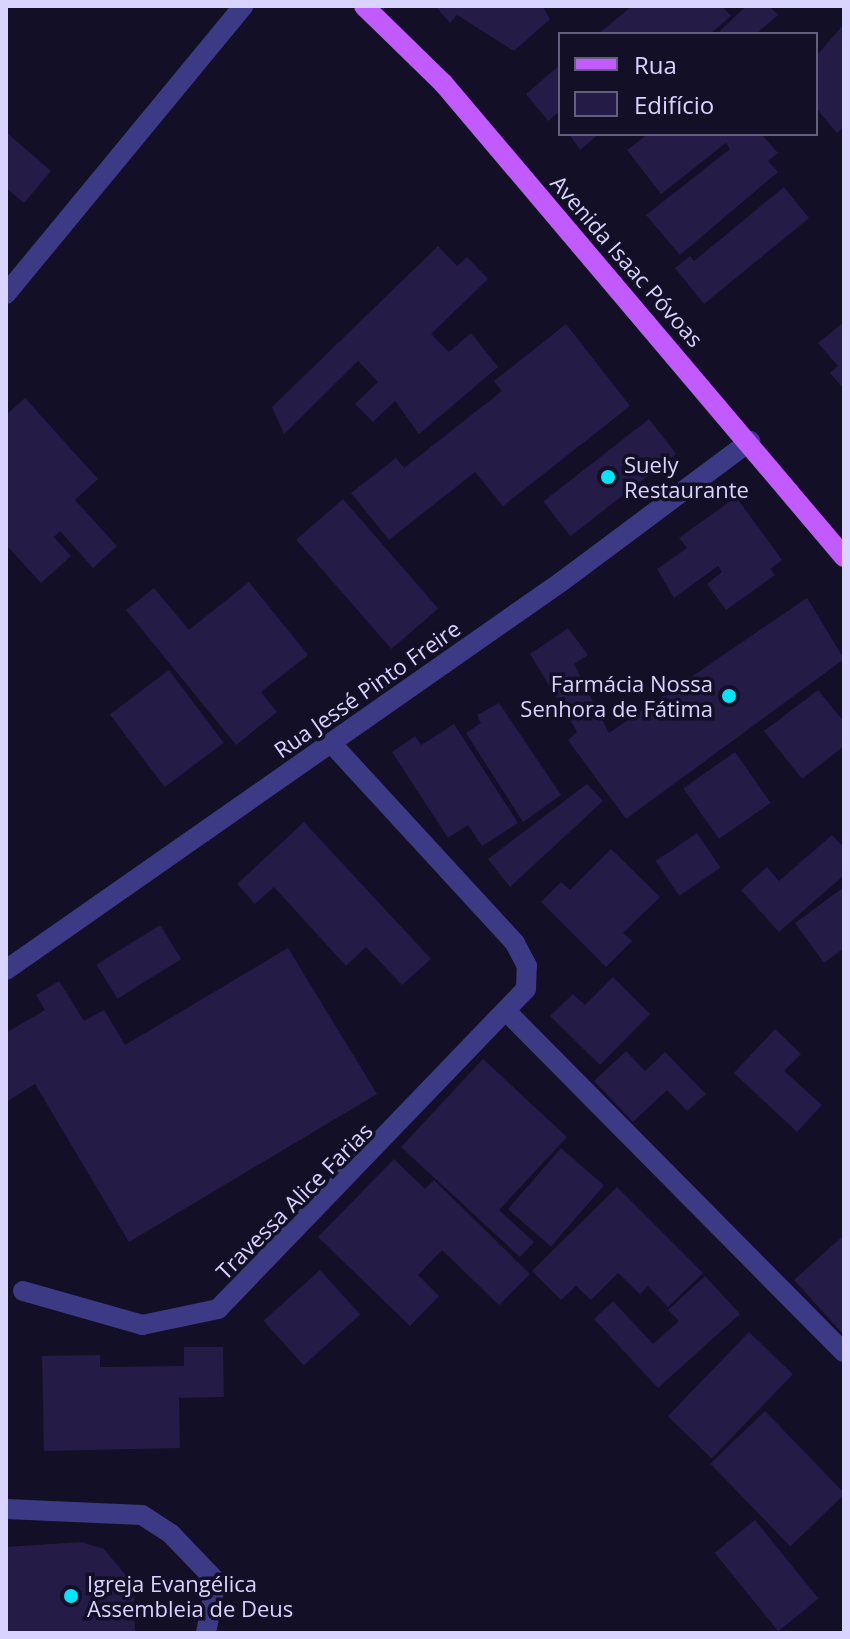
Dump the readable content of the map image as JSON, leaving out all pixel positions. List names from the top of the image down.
{
  "streets": {
    "main road": ["Avenida Isaac Póvoas"],
    "street": ["Rua Jessé Pinto Freire", "Travessa Alice Farias"]
  },
  "crossings": [
    ["Avenida Isaac Póvoas", "Rua Jessé Pinto Freire"],
    ["Rua Jessé Pinto Freire", "Travessa Alice Farias"]
  ],
  "places": ["Suely Restaurante", "Farmácia Nossa Senhora de Fátima", "Igreja Evangélica Assembleia de Deus"],
  "legend": ["Rua", "Edifício"]
}
